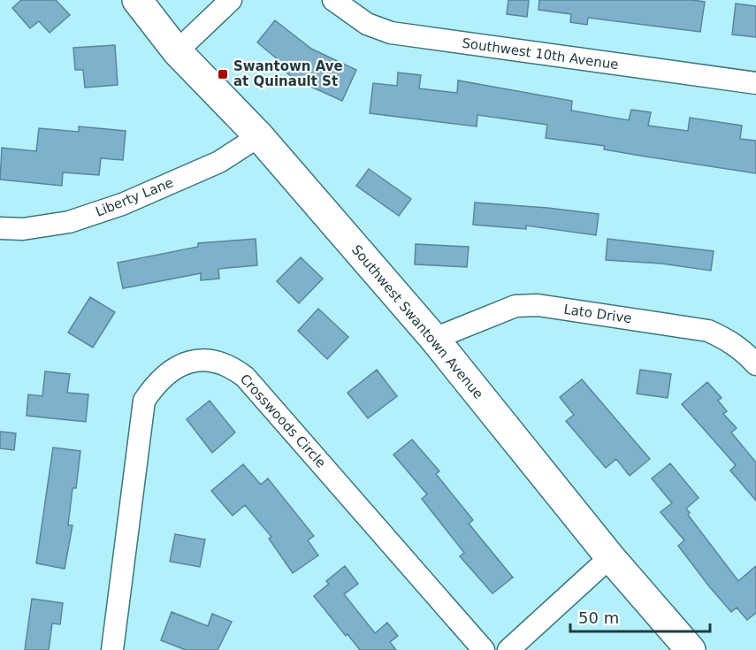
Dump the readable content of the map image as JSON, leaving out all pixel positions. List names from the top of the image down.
{
  "streets": {
    "street": [
      "Southwest 10th Avenue",
      "Liberty Lane",
      "Lato Drive",
      "Southwest Swantown Avenue",
      "Crosswoods Circle"
    ]
  },
  "crossings": [
    ["Liberty Lane", "Southwest Swantown Avenue"],
    ["Lato Drive", "Southwest Swantown Avenue"]
  ],
  "places": {
    "transit": ["Swantown Ave at Quinault St"]
  },
  "scale_bar": "50 m"
}
